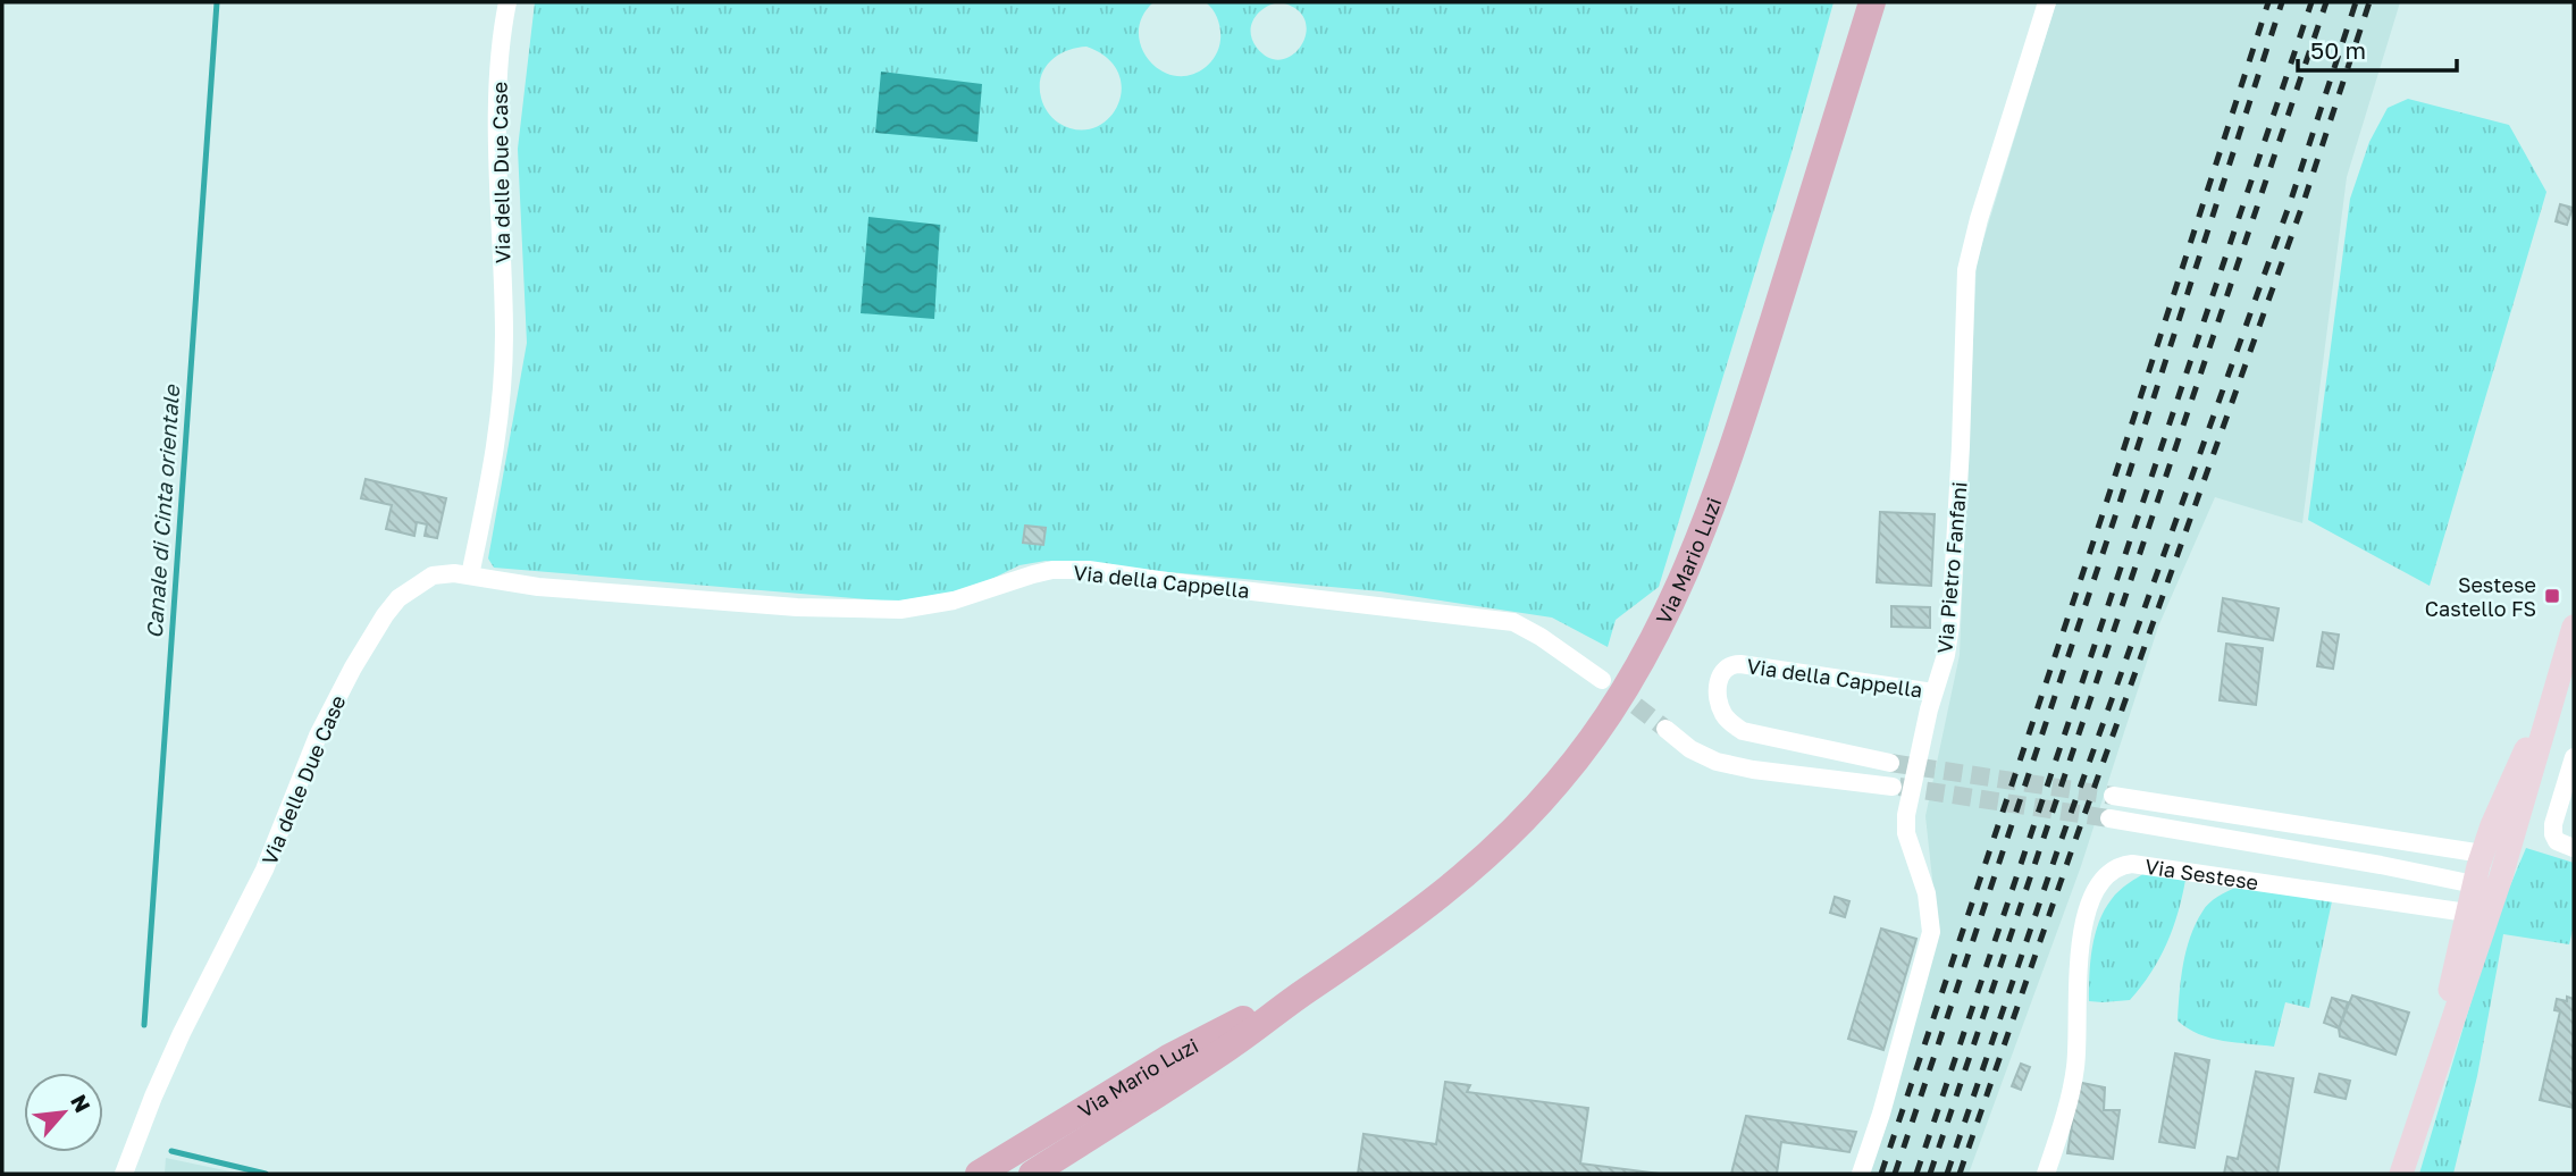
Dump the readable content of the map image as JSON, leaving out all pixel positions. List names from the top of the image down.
{
  "streets": {
    "main road": ["Via Mario Luzi"],
    "street": [
      "Via delle Due Case",
      "Via Pietro Fanfani",
      "Via della Cappella",
      "Via Sestese"
    ]
  },
  "crossings": [
    ["Via delle Due Case", "Via della Cappella"],
    ["Via Pietro Fanfani", "Via della Cappella"]
  ],
  "water": ["Canale di Cinta orientale"],
  "places": {
    "transit": ["Sestese Castello FS"]
  },
  "scale_bar": "50 m",
  "north": "top right"
}
